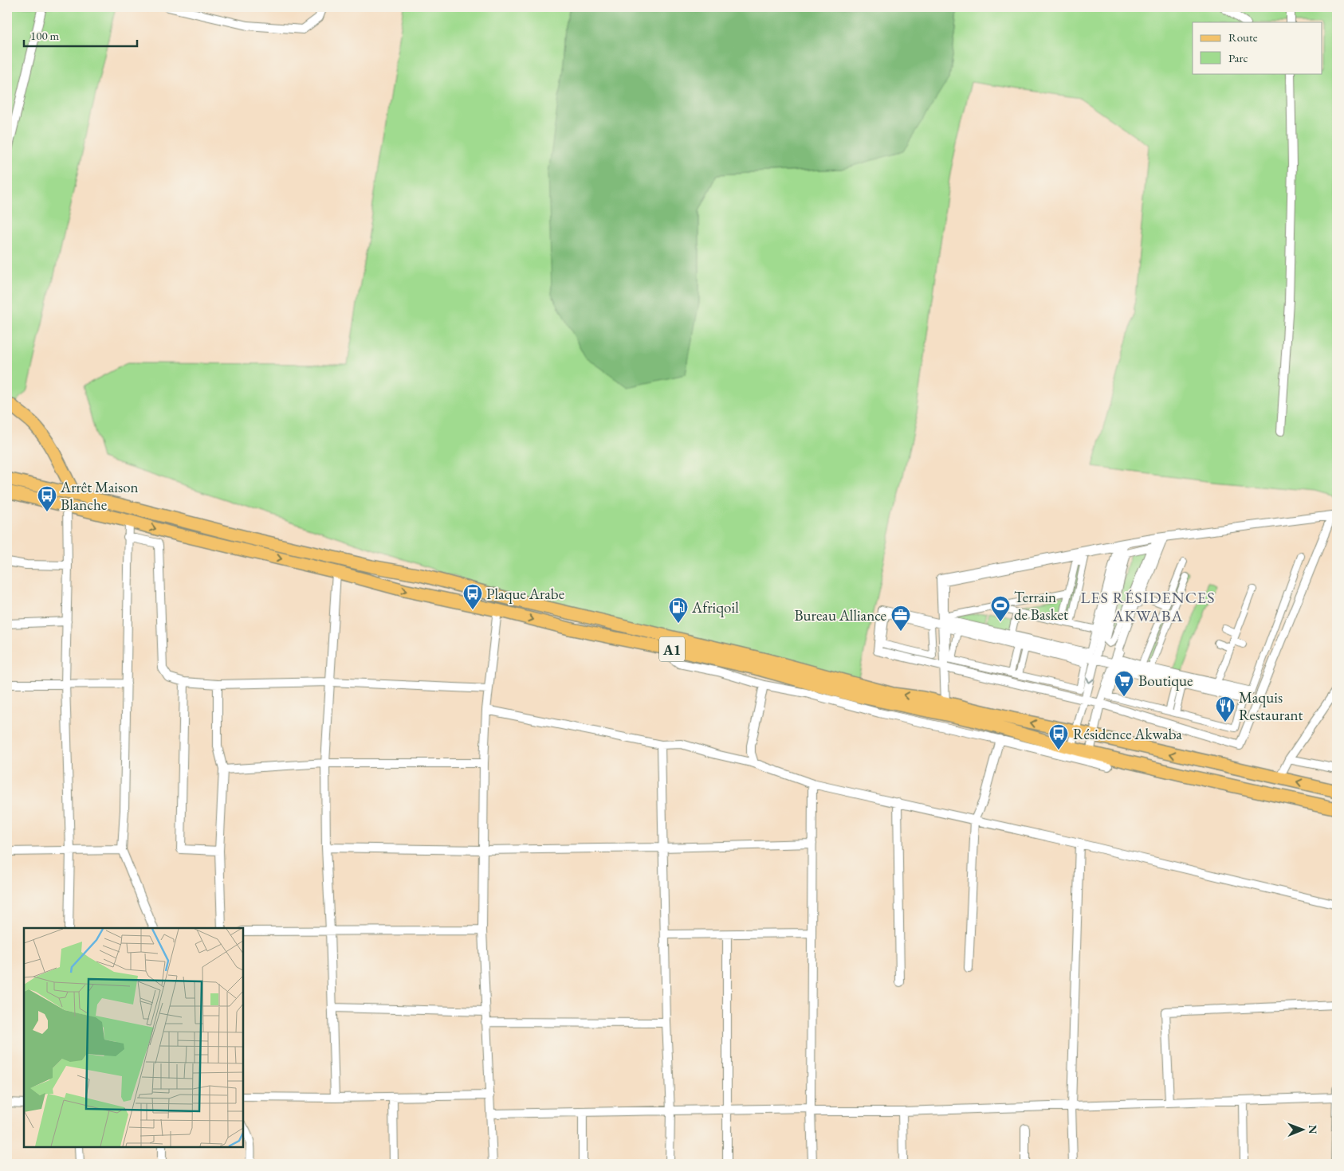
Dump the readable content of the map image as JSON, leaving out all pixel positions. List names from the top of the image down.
{
  "streets": {
    "main road": ["A1"]
  },
  "districts": ["LES RÉSIDENCES AKWABA"],
  "places": {
    "bus stop": ["Arrêt Maison Blanche", "Plaque Arabe", "Résidence Akwaba"],
    "sports": ["Terrain de Basket"],
    "fuel station": ["Afriqoil"],
    "office": ["Bureau Alliance"],
    "supermarket": ["Boutique"],
    "restaurant": ["Maquis Restaurant"]
  },
  "legend": ["Route", "Parc"],
  "scale_bar": "100 m",
  "north": "right"
}
